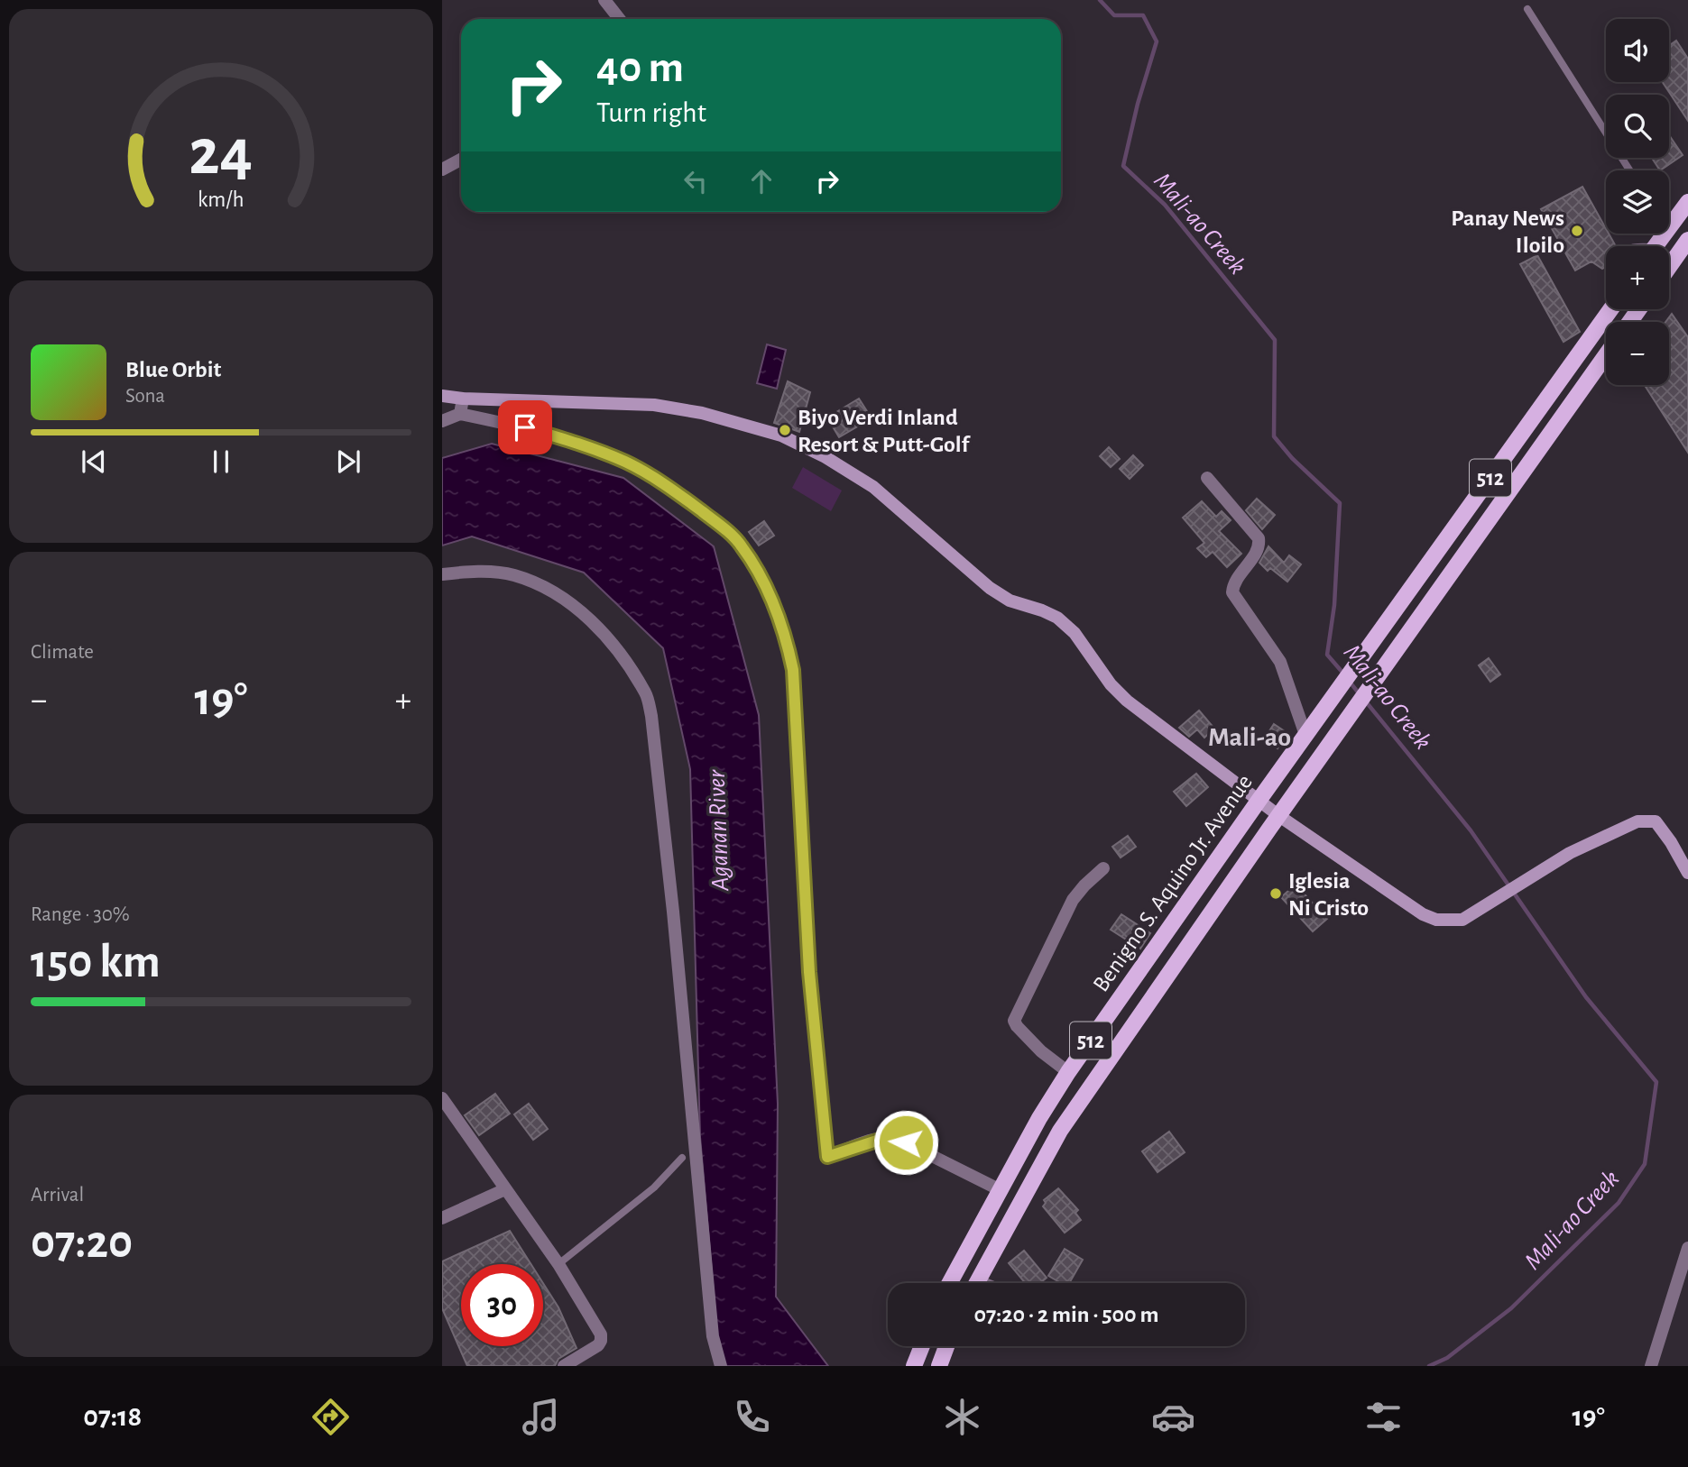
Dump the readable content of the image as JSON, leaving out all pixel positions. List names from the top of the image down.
{
  "streets": {
    "main road": ["512", "Benigno S. Aquino Jr. Avenue"]
  },
  "districts": ["Mali-ao"],
  "water": ["Mali-ao Creek", "Aganan River"],
  "places": ["Panay News Iloilo", "Biyo Verdi Inland Resort & Putt-Golf", "Iglesia Ni Cristo"],
  "page": {
    "map_buttons": ["+", "−"],
    "turn": ["40 m", "Turn right"],
    "song": ["Blue Orbit", "Sona"],
    "tile": [
      "Climate",
      ["Range · 30%", "150 km"],
      ["Arrival", "07:20"]
    ],
    "heat": ["−", "19°", "+"],
    "limit": "30",
    "trip": "07:20 · 2 min · 500 m",
    "tabs": ["07:18", "19°"],
    "gauge": ["24", "km/h"]
  }
}
